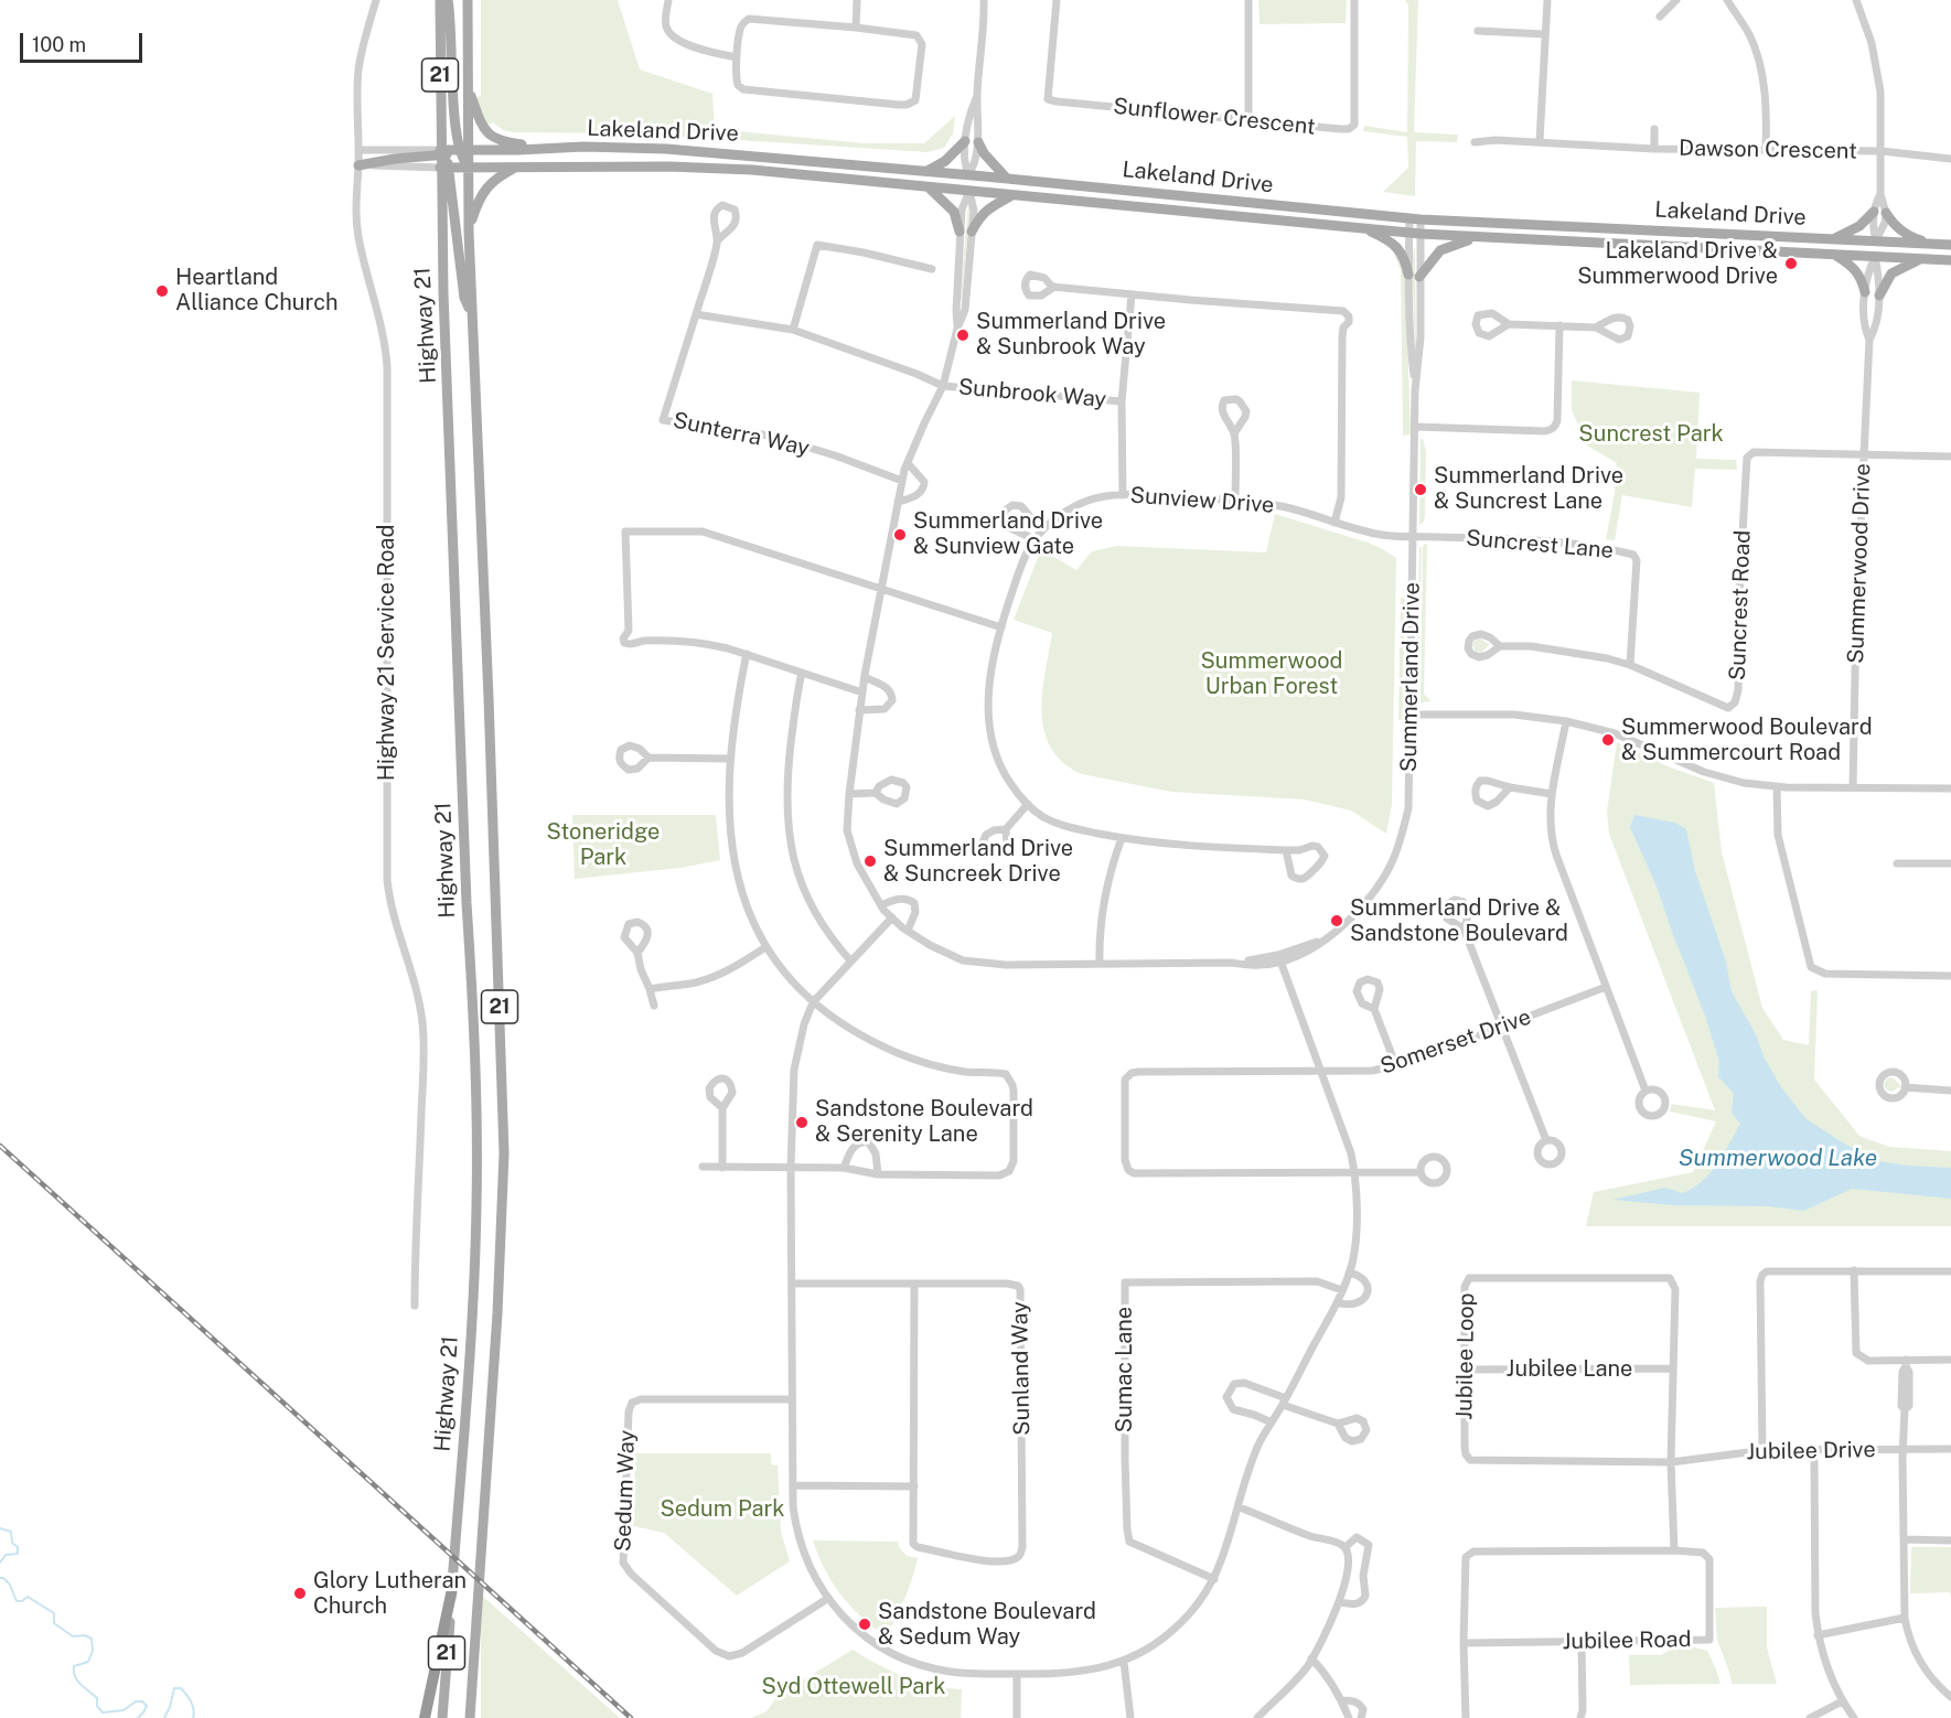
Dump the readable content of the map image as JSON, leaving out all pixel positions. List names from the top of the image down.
{
  "streets": {
    "main road": ["21", "Lakeland Drive", "Highway 21"],
    "street": [
      "Sunflower Crescent",
      "Dawson Crescent",
      "Sunbrook Way",
      "Sunterra Way",
      "Sunview Drive",
      "Suncrest Lane",
      "Summerwood Drive",
      "Suncrest Road",
      "Highway 21 Service Road",
      "Summerland Drive",
      "Somerset Drive",
      "Jubilee Loop",
      "Sunland Way",
      "Sumac Lane",
      "Jubilee Lane",
      "Jubilee Drive",
      "Sedum Way",
      "Jubilee Road"
    ]
  },
  "crossings": [
    ["Lakeland Drive", "Highway 21"],
    ["Lakeland Drive", "Summerwood Drive"],
    ["Lakeland Drive", "Highway 21 Service Road"],
    ["Lakeland Drive", "Summerland Drive"],
    ["Sunview Drive", "Suncrest Lane"],
    ["Sunview Drive", "Summerland Drive"],
    ["Suncrest Lane", "Suncrest Road"],
    ["Suncrest Lane", "Summerland Drive"],
    ["Summerwood Drive", "Suncrest Road"],
    ["Jubilee Loop", "Jubilee Lane"],
    ["Jubilee Loop", "Jubilee Drive"]
  ],
  "water": ["Summerwood Lake"],
  "parks": [
    "Suncrest Park",
    "Summerwood Urban Forest",
    "Stoneridge Park",
    "Sedum Park",
    "Syd Ottewell Park"
  ],
  "places": [
    "Lakeland Drive & Summerwood Drive",
    "Heartland Alliance Church",
    "Summerland Drive & Sunbrook Way",
    "Summerland Drive & Suncrest Lane",
    "Summerland Drive & Sunview Gate",
    "Summerwood Boulevard & Summercourt Road",
    "Summerland Drive & Suncreek Drive",
    "Summerland Drive & Sandstone Boulevard",
    "Sandstone Boulevard & Serenity Lane",
    "Glory Lutheran Church",
    "Sandstone Boulevard & Sedum Way"
  ],
  "scale_bar": "100 m"
}
